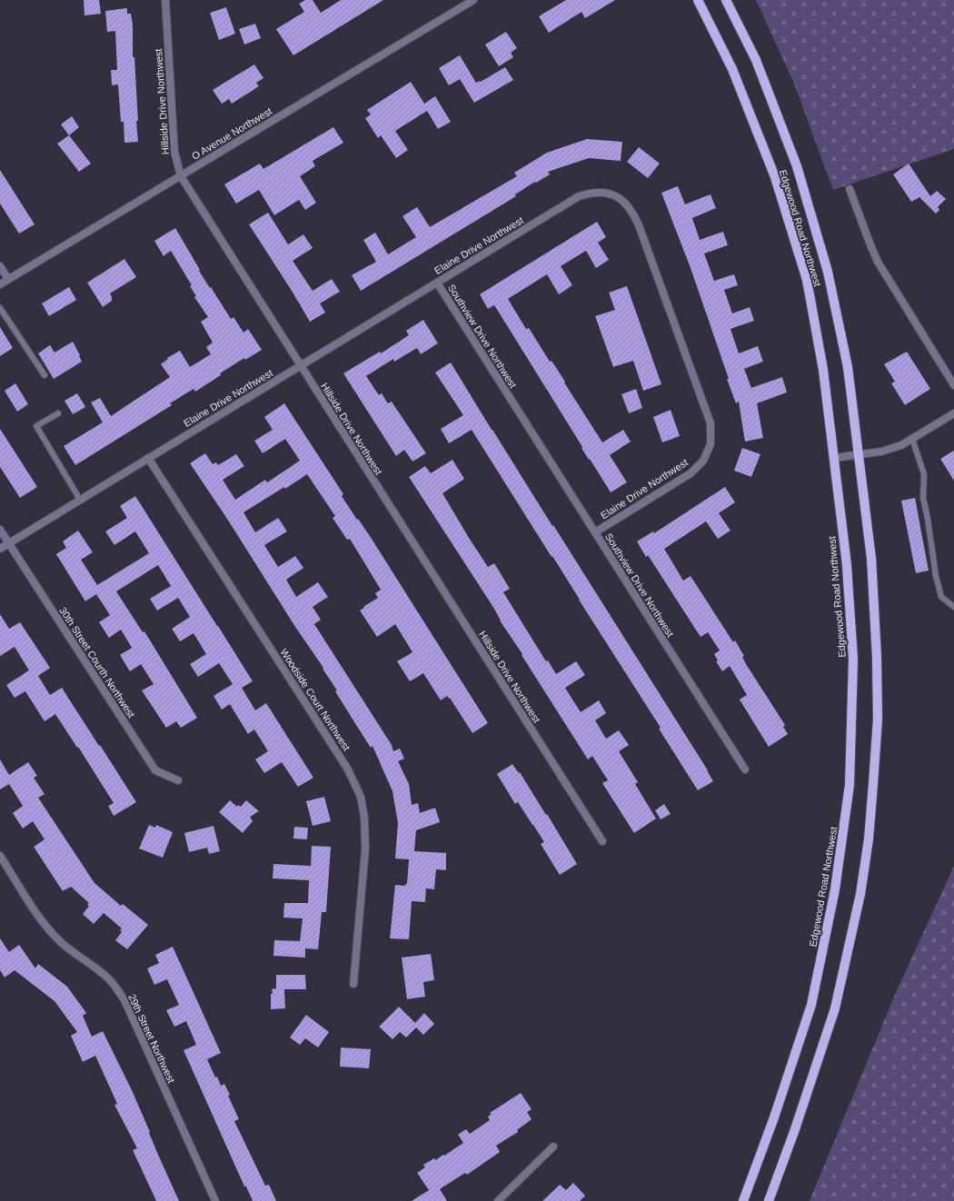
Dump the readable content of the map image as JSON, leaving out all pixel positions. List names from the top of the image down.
{
  "streets": {
    "main road": ["Edgewood Road Northwest"],
    "street": [
      "Hillside Drive Northwest",
      "O Avenue Northwest",
      "Elaine Drive Northwest",
      "Southview Drive Northwest",
      "30th Street Courth Northwest",
      "Woodside Court Northwest",
      "29th Street Northwest"
    ]
  },
  "crossings": [
    ["Hillside Drive Northwest", "O Avenue Northwest"],
    ["Hillside Drive Northwest", "Elaine Drive Northwest"],
    ["Elaine Drive Northwest", "Southview Drive Northwest"],
    ["Elaine Drive Northwest", "30th Street Courth Northwest"],
    ["Elaine Drive Northwest", "Woodside Court Northwest"]
  ]
}
